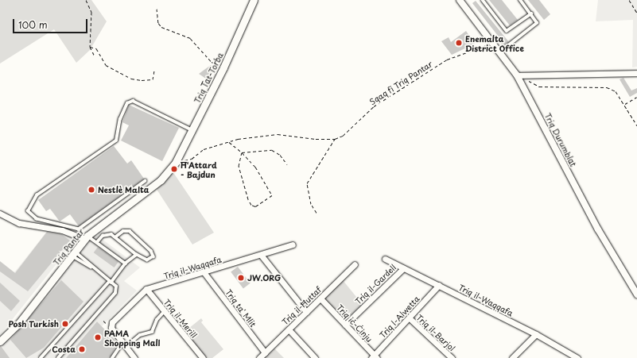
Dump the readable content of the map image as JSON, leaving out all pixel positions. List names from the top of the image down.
{
  "streets": {
    "main road": ["Triq Tat-Torba", "Triq Pantar"],
    "street": [
      "Triq Durumblat",
      "Triq il-Waqqafa",
      "Triq il-Gardell",
      "Triq il-Ħuttaf",
      "Triq ta' Mlit",
      "Triq l-Alwetta",
      "Triq il-Merill",
      "Triq iċ-Ċinju",
      "Triq il-Barjol"
    ],
    "path": ["Sqaq fi Triq Pantar"]
  },
  "crossings": [
    ["Triq Tat-Torba", "Triq Pantar"],
    ["Sqaq fi Triq Pantar", "Triq Durumblat"],
    ["Triq il-Waqqafa", "Triq il-Gardell"],
    ["Triq il-Waqqafa", "Triq ta' Mlit"],
    ["Triq il-Waqqafa", "Triq l-Alwetta"],
    ["Triq il-Waqqafa", "Triq il-Merill"],
    ["Triq il-Gardell", "Triq iċ-Ċinju"],
    ["Triq il-Ħuttaf", "Triq ta' Mlit"],
    ["Triq il-Ħuttaf", "Triq iċ-Ċinju"],
    ["Triq l-Alwetta", "Triq iċ-Ċinju"],
    ["Triq l-Alwetta", "Triq il-Barjol"]
  ],
  "places": [
    "Enemalta District Office",
    "Ħ'Attard - Bajdun",
    "Nestlè Malta",
    "JW.ORG",
    "Posh Turkish",
    "PAMA Shopping Mall",
    "Costa"
  ],
  "scale_bar": "100 m"
}
